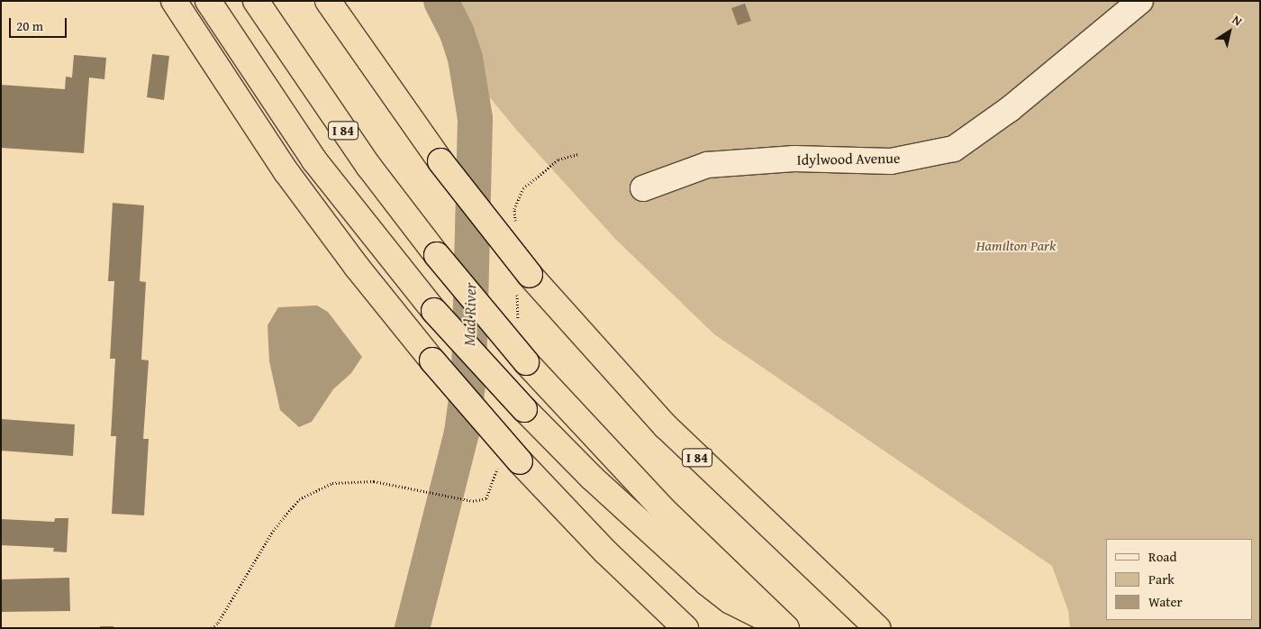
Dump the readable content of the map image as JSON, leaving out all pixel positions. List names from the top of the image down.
{
  "streets": {
    "highway": ["I 84"],
    "street": ["Idylwood Avenue"]
  },
  "water": ["Mad River"],
  "parks": ["Hamilton Park"],
  "legend": ["Road", "Park", "Water"],
  "scale_bar": "20 m",
  "north": "top right"
}
